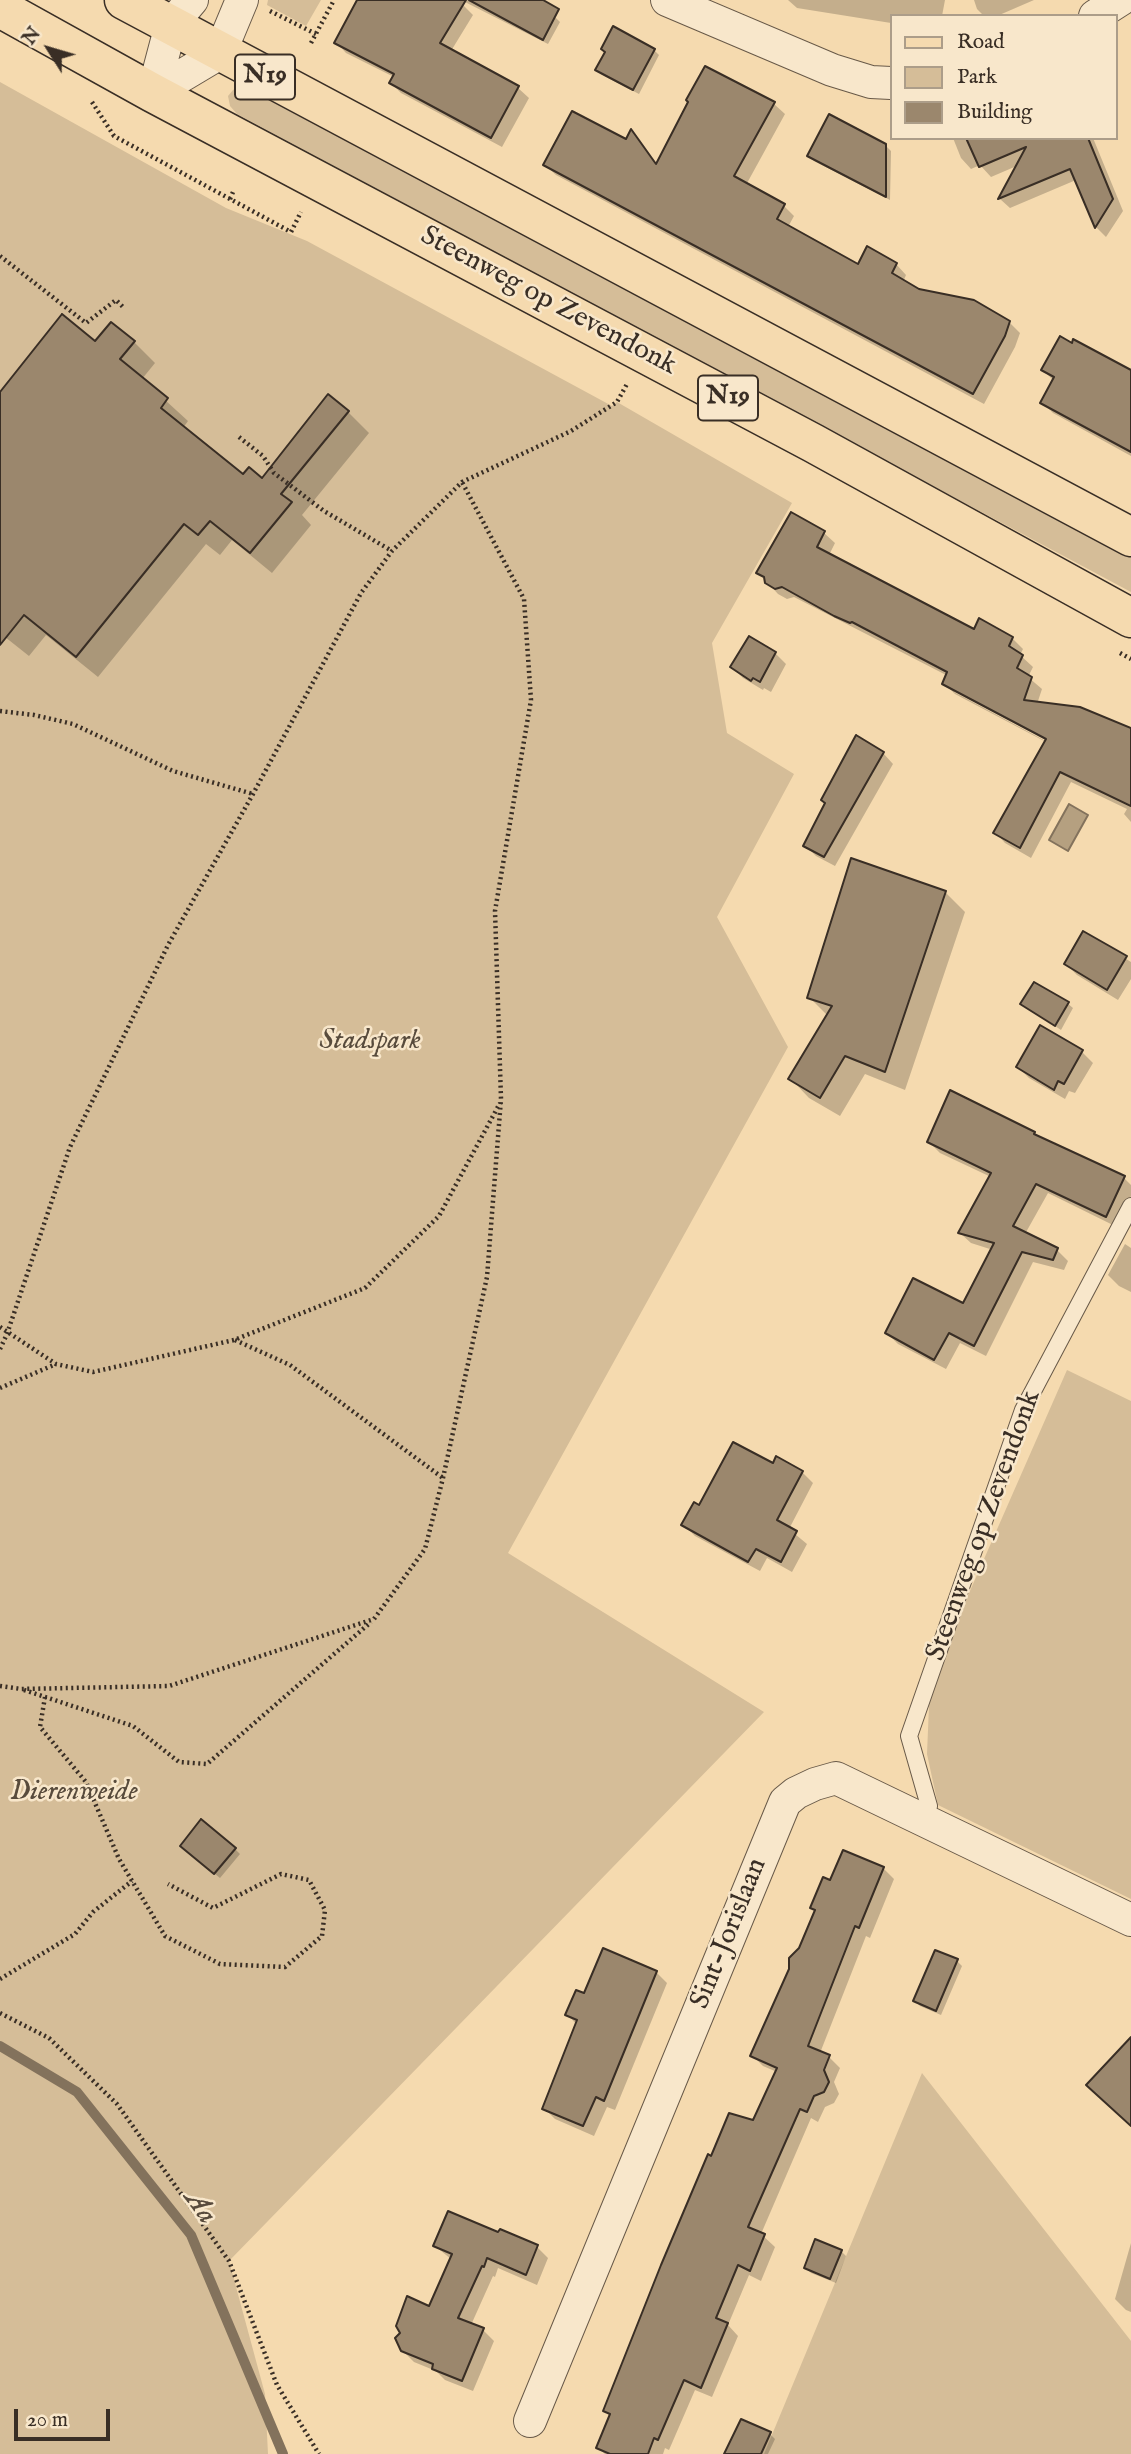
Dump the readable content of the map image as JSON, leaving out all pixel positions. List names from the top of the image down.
{
  "streets": {
    "main road": ["N19", "Steenweg op Zevendonk"],
    "street": ["Sint-Jorislaan"]
  },
  "crossings": [
    ["Steenweg op Zevendonk", "Sint-Jorislaan"]
  ],
  "water": ["Aa"],
  "parks": ["Stadspark", "Dierenweide"],
  "legend": ["Road", "Park", "Building"],
  "scale_bar": "20 m",
  "north": "top left"
}
